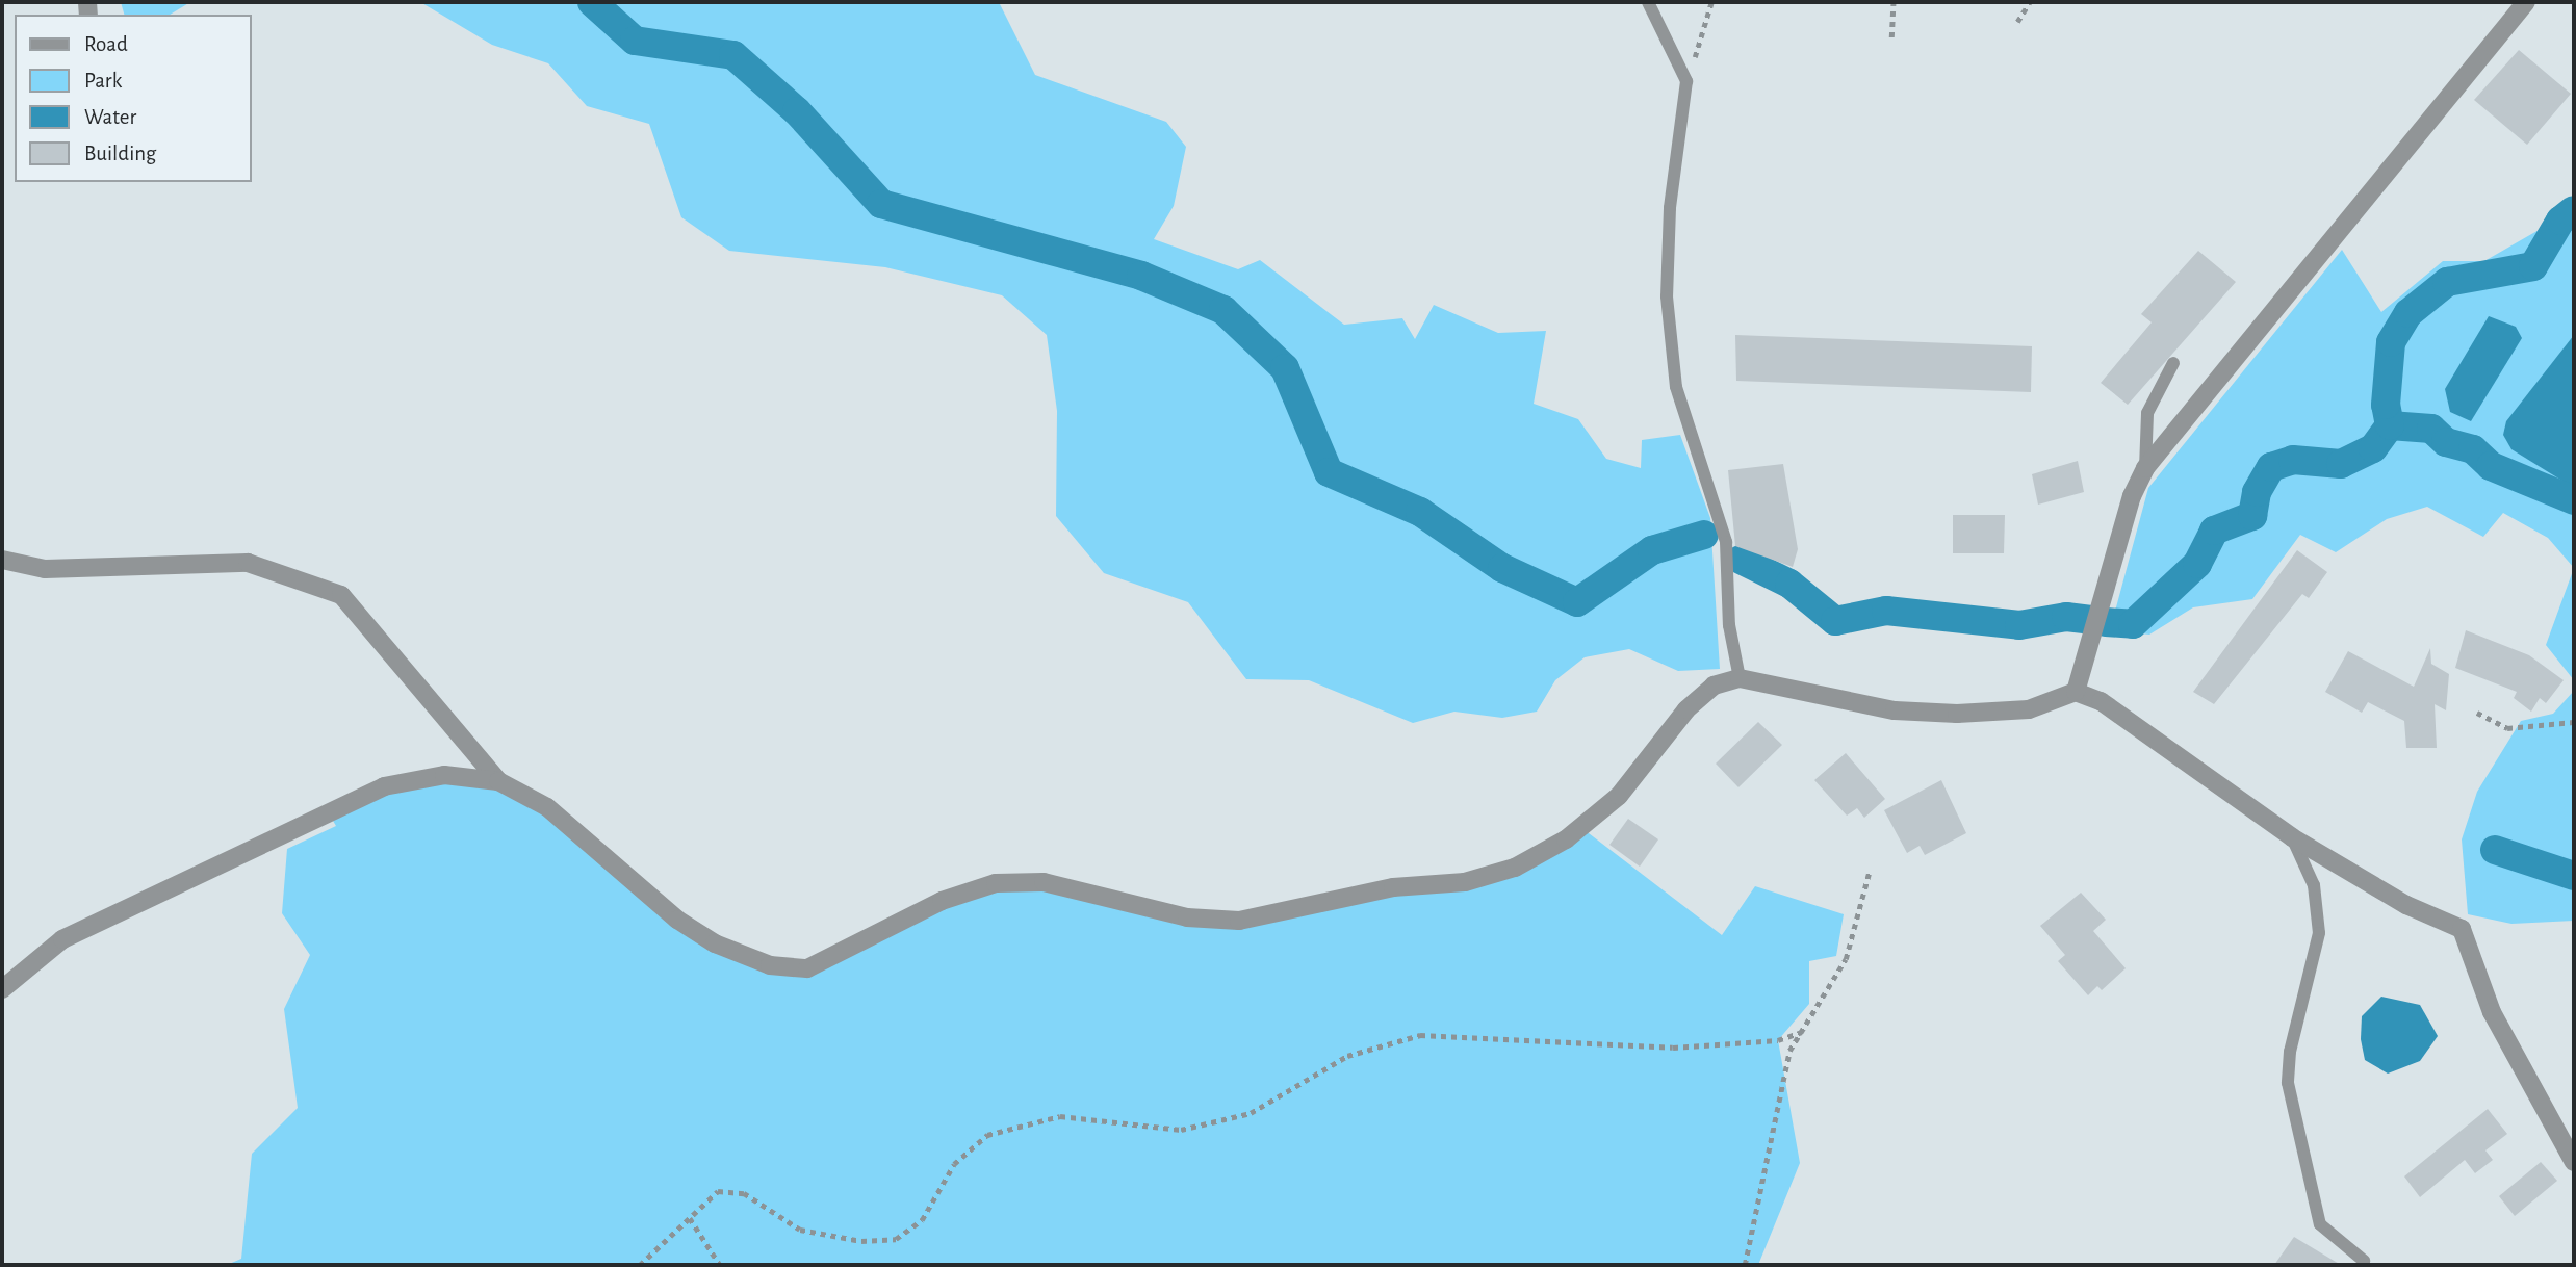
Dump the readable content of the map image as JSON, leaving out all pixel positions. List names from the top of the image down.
{
  "legend": [
    "Road",
    "Park",
    "Water",
    "Building"
  ]
}
